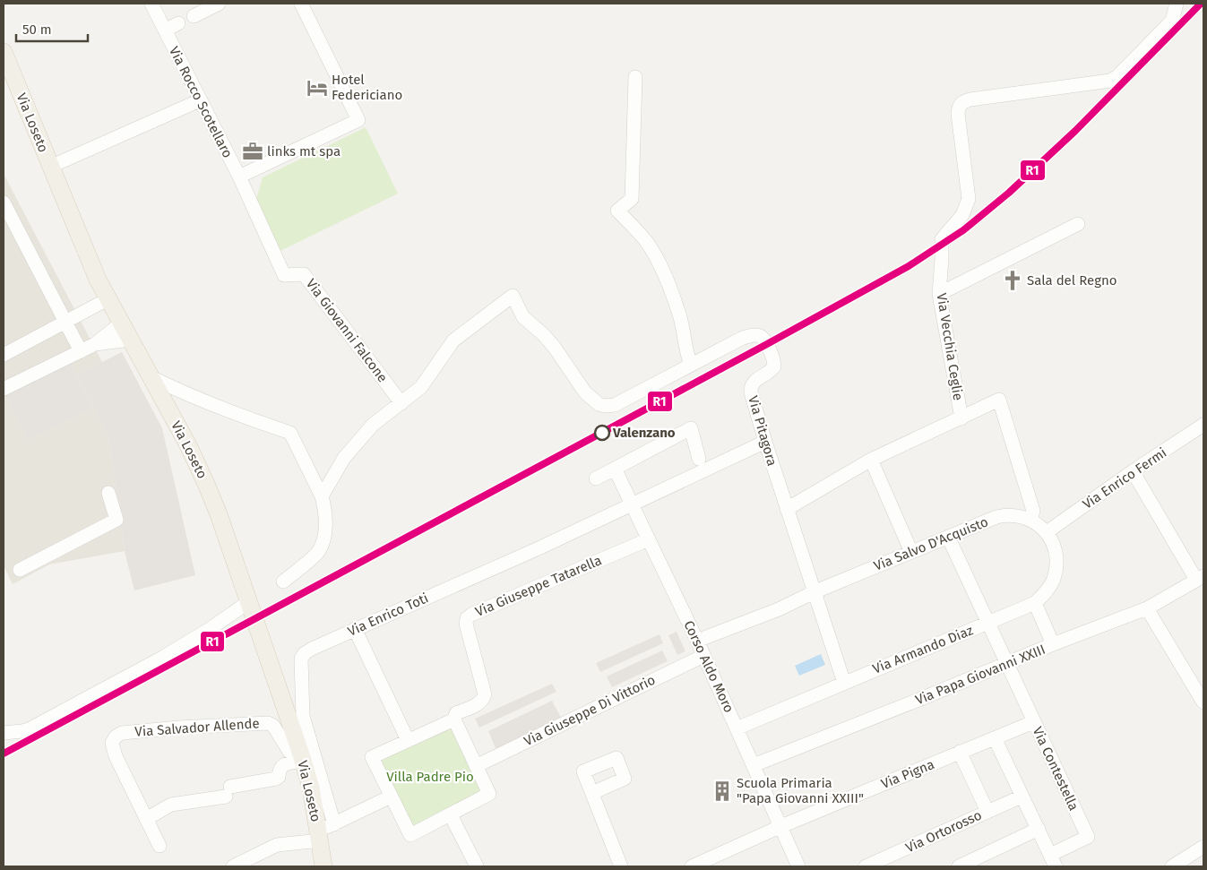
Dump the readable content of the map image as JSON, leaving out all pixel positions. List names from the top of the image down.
{
  "streets": {
    "main road": ["Via Loseto"],
    "street": [
      "Via Rocco Scotellaro",
      "Via Giovanni Falcone",
      "Via Vecchia Ceglie",
      "Via Pitagora",
      "Via Enrico Fermi",
      "Via Salvo D'Acquisto",
      "Via Giuseppe Tatarella",
      "Via Enrico Toti",
      "Via Armando Diaz",
      "Corso Aldo Moro",
      "Via Papa Giovanni XXIII",
      "Via Giuseppe Di Vittorio",
      "Via Salvador Allende",
      "Via Contestella",
      "Via Pigna",
      "Via Ortorosso"
    ]
  },
  "crossings": [
    ["Via Rocco Scotellaro", "Via Giovanni Falcone"],
    ["Via Loseto", "Via Salvador Allende"],
    ["Via Vecchia Ceglie", "Via Pitagora"],
    ["Via Pitagora", "Via Salvo D'Acquisto"],
    ["Via Pitagora", "Via Enrico Toti"],
    ["Via Pitagora", "Via Armando Diaz"],
    ["Via Enrico Fermi", "Via Salvo D'Acquisto"],
    ["Via Enrico Fermi", "Via Armando Diaz"],
    ["Via Enrico Fermi", "Via Contestella"],
    ["Via Salvo D'Acquisto", "Via Armando Diaz"],
    ["Via Salvo D'Acquisto", "Corso Aldo Moro"],
    ["Via Salvo D'Acquisto", "Via Contestella"],
    ["Via Giuseppe Tatarella", "Corso Aldo Moro"],
    ["Via Enrico Toti", "Corso Aldo Moro"],
    ["Via Armando Diaz", "Corso Aldo Moro"],
    ["Via Armando Diaz", "Via Contestella"],
    ["Corso Aldo Moro", "Via Papa Giovanni XXIII"],
    ["Corso Aldo Moro", "Via Giuseppe Di Vittorio"],
    ["Corso Aldo Moro", "Via Pigna"],
    ["Via Papa Giovanni XXIII", "Via Contestella"],
    ["Via Contestella", "Via Pigna"]
  ],
  "parks": ["Villa Padre Pio"],
  "places": {
    "hotel": ["Hotel Federiciano"],
    "office": ["links mt spa"],
    "church": ["Sala del Regno"],
    "other": ["Valenzano"],
    "building": ["Scuola Primaria \"Papa Giovanni XXIII\""]
  },
  "lines": ["transit line R1"],
  "scale_bar": "50 m"
}
